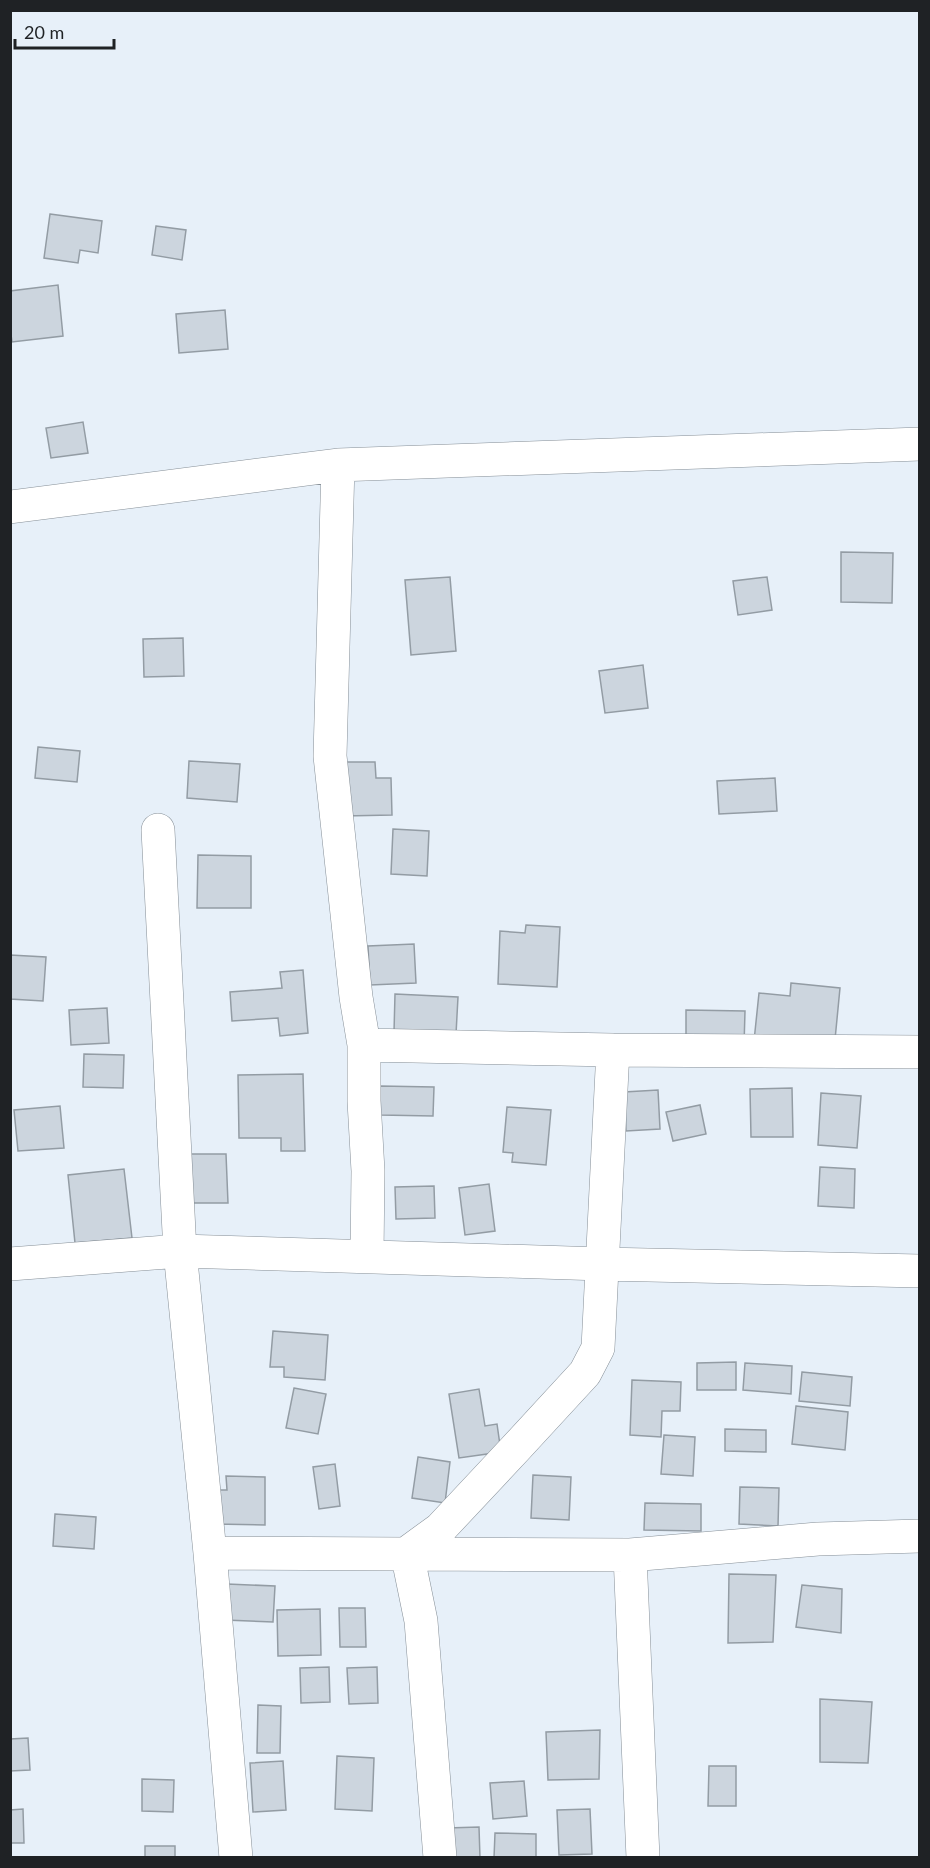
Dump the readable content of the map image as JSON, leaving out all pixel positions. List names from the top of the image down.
{
  "scale_bar": "20 m"
}
